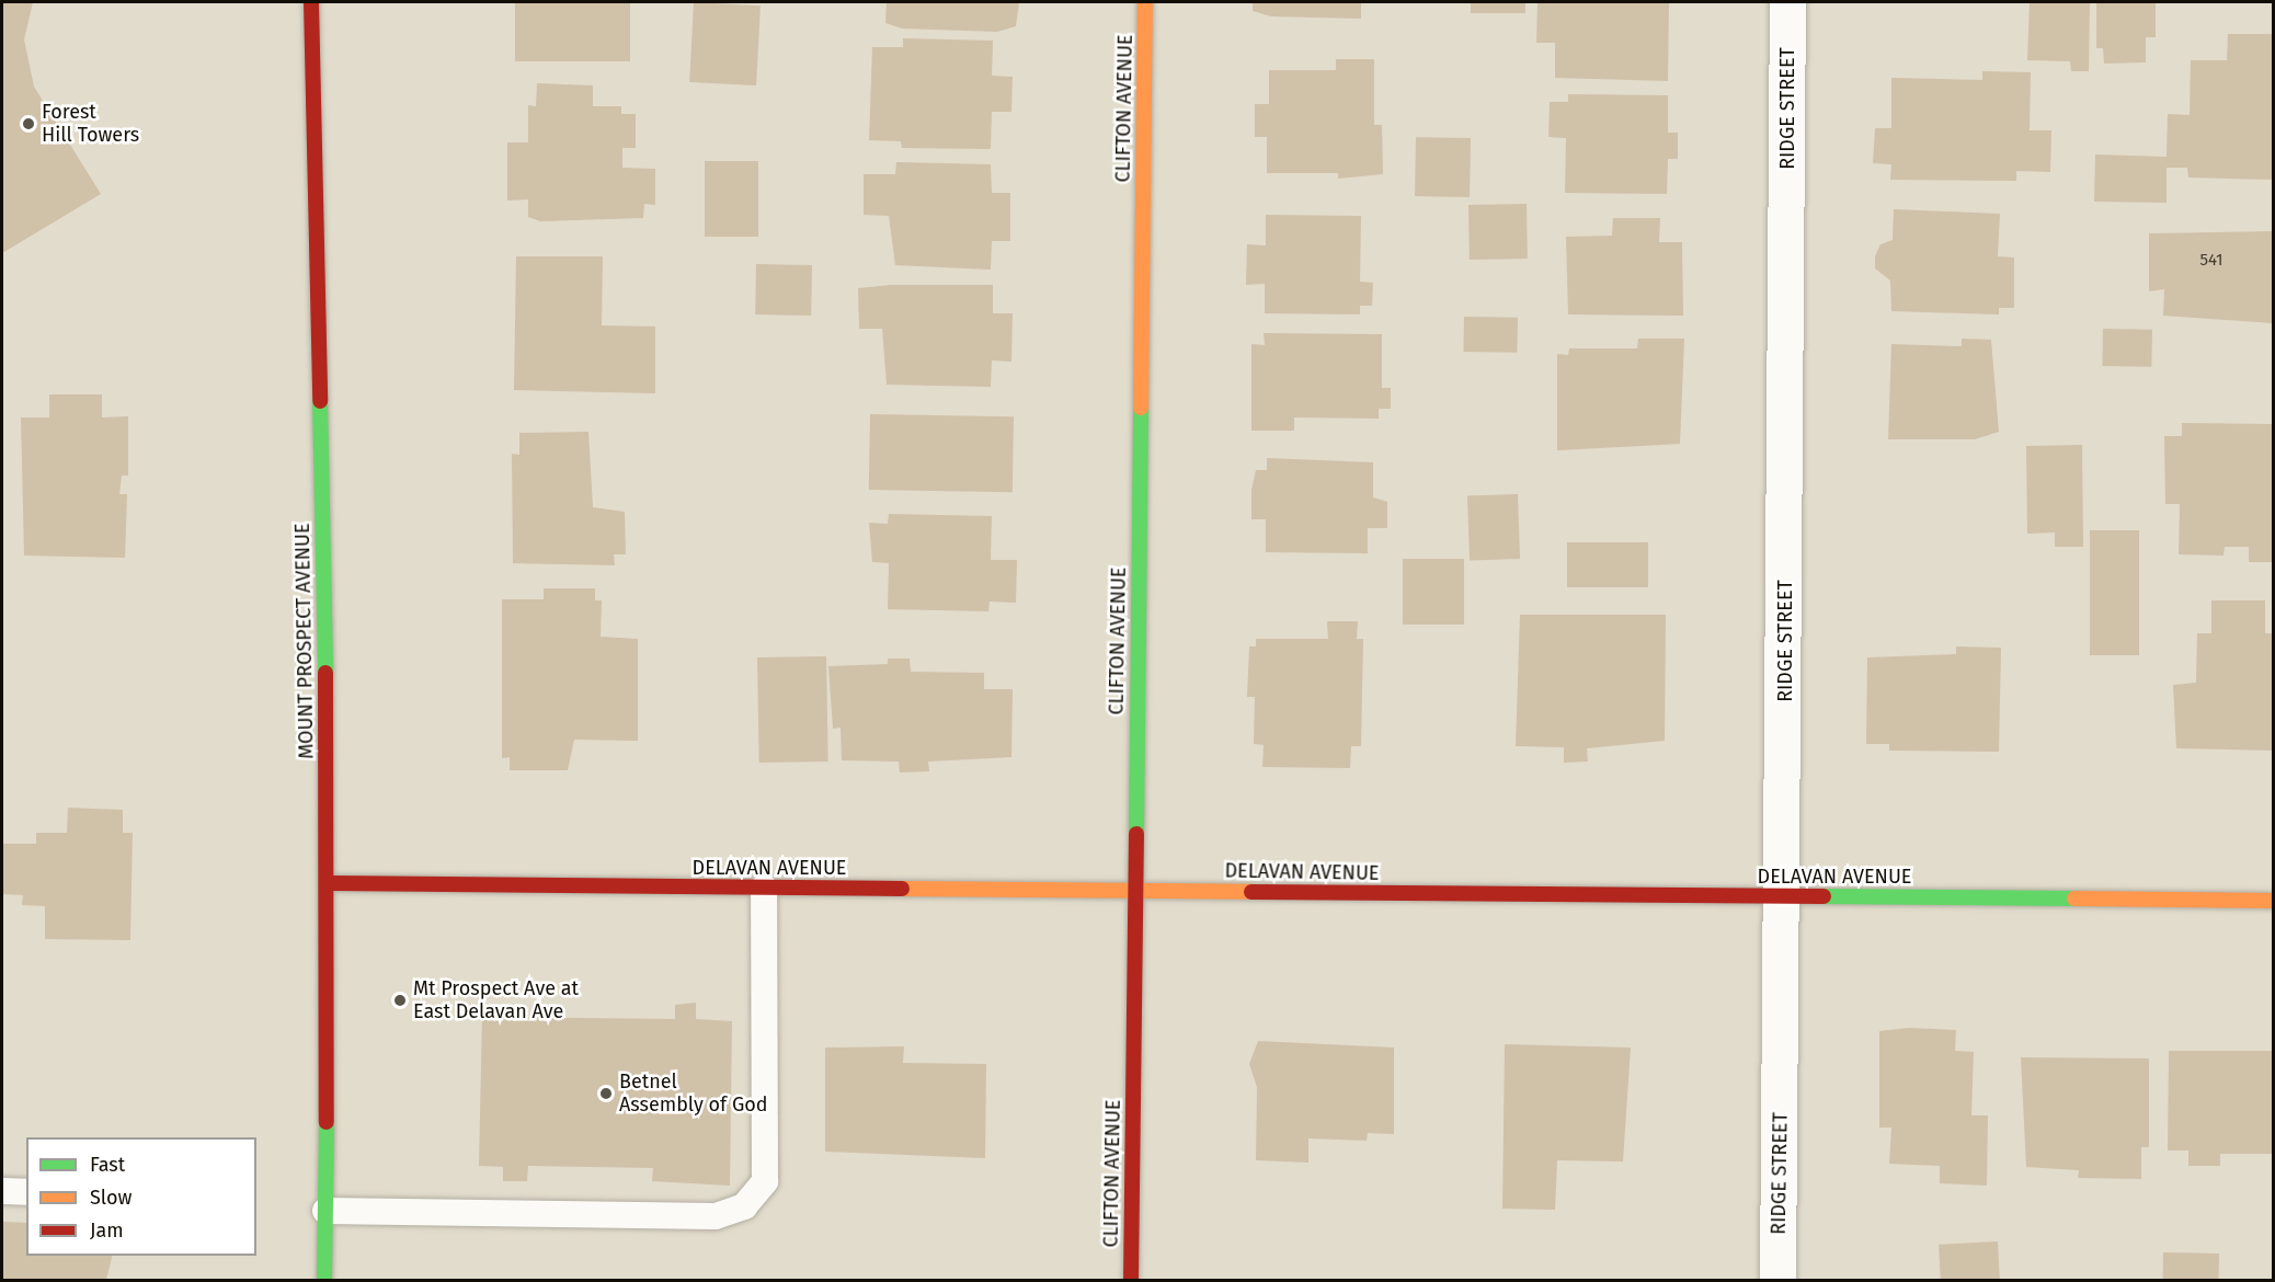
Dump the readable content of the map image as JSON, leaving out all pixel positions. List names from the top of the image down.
{
  "streets": {
    "street": [
      "CLIFTON AVENUE",
      "RIDGE STREET",
      "MOUNT PROSPECT AVENUE",
      "DELAVAN AVENUE"
    ]
  },
  "crossings": [
    ["CLIFTON AVENUE", "DELAVAN AVENUE"],
    ["RIDGE STREET", "DELAVAN AVENUE"],
    ["MOUNT PROSPECT AVENUE", "DELAVAN AVENUE"]
  ],
  "places": ["Forest Hill Towers", "Mt Prospect Ave at East Delavan Ave", "Betnel Assembly of God"],
  "house_numbers": ["541"],
  "legend": ["Fast", "Slow", "Jam"]
}
